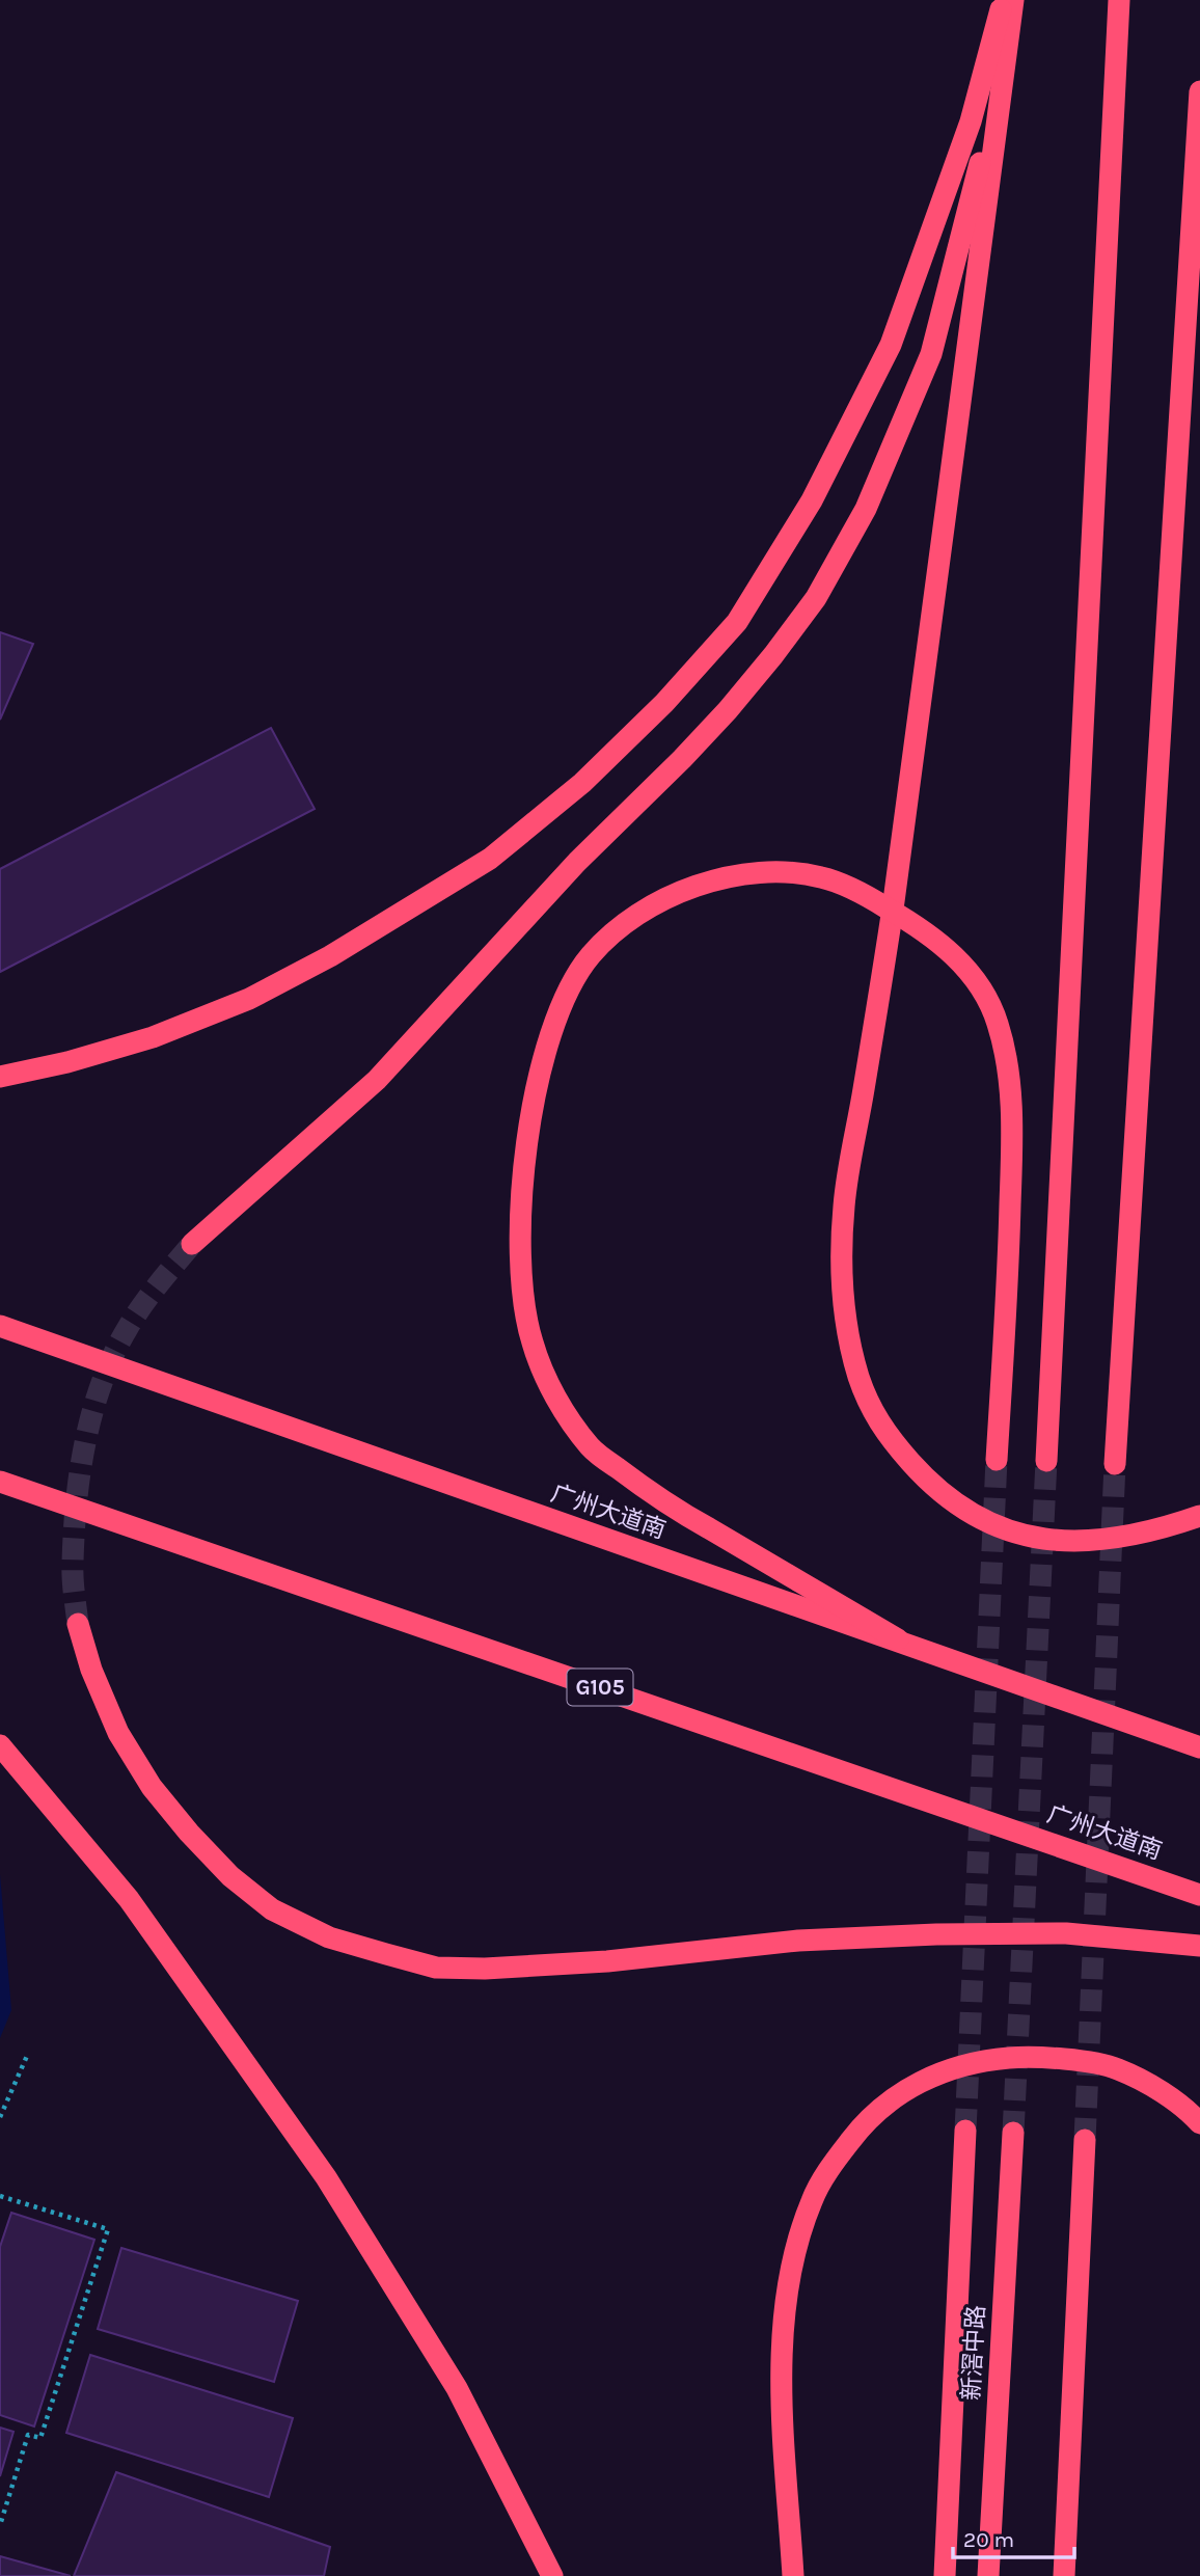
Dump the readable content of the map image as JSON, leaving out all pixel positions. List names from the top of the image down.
{
  "streets": {
    "highway": ["广州大道南", "G105", "新滘中路"]
  },
  "scale_bar": "20 m"
}
